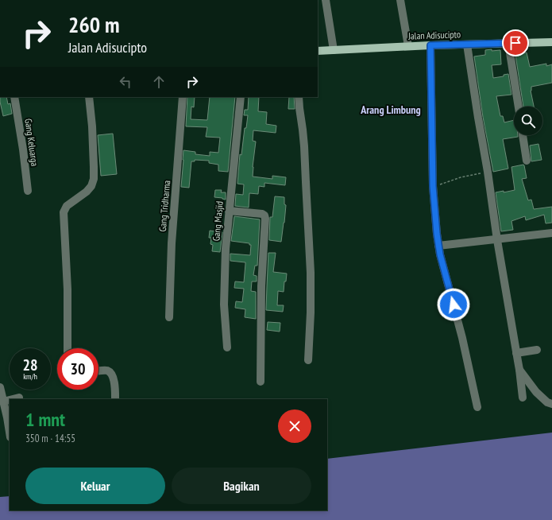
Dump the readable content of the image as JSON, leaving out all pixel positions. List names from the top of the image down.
{
  "streets": {
    "main road": ["Jalan Adisucipto"],
    "street": ["Gang Keluarga", "Gang Tridharma", "Gang Masjid"]
  },
  "districts": ["Arang Limbung"],
  "page": {
    "turn": ["260 m", "Jalan Adisucipto"],
    "speed": "28 km/h",
    "limit": "30",
    "heading": ["1 mnt", "350 m · 14:55"],
    "buttons": ["Keluar", "Bagikan"]
  }
}
